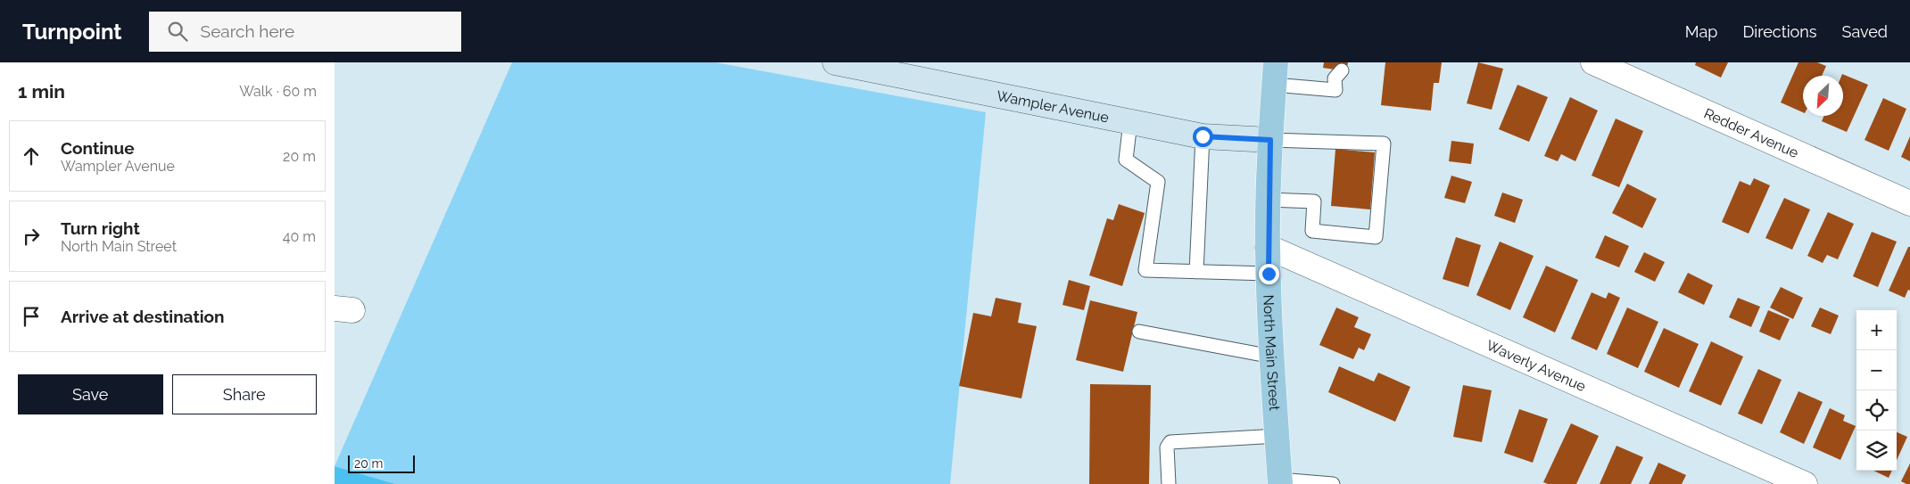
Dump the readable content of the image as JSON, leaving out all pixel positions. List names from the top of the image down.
{
  "streets": {
    "main road": ["North Main Street"],
    "street": ["Wampler Avenue", "Redder Avenue", "Waverly Avenue"]
  },
  "crossings": [
    ["Wampler Avenue", "North Main Street"],
    ["North Main Street", "Waverly Avenue"]
  ],
  "scale_bar": "20 m",
  "north": "bottom left",
  "page": {
    "header": "Turnpoint",
    "search": "Search here",
    "nav": ["Map", "Directions", "Saved"],
    "heading": ["1 min", "Walk · 60 m"],
    "list": [
      ["Continue", "Wampler Avenue", "20 m"],
      ["Turn right", "North Main Street", "40 m"],
      "Arrive at destination"
    ],
    "map_buttons": ["+", "−"],
    "buttons": ["Save", "Share"],
    "scale": "20 m"
  }
}
